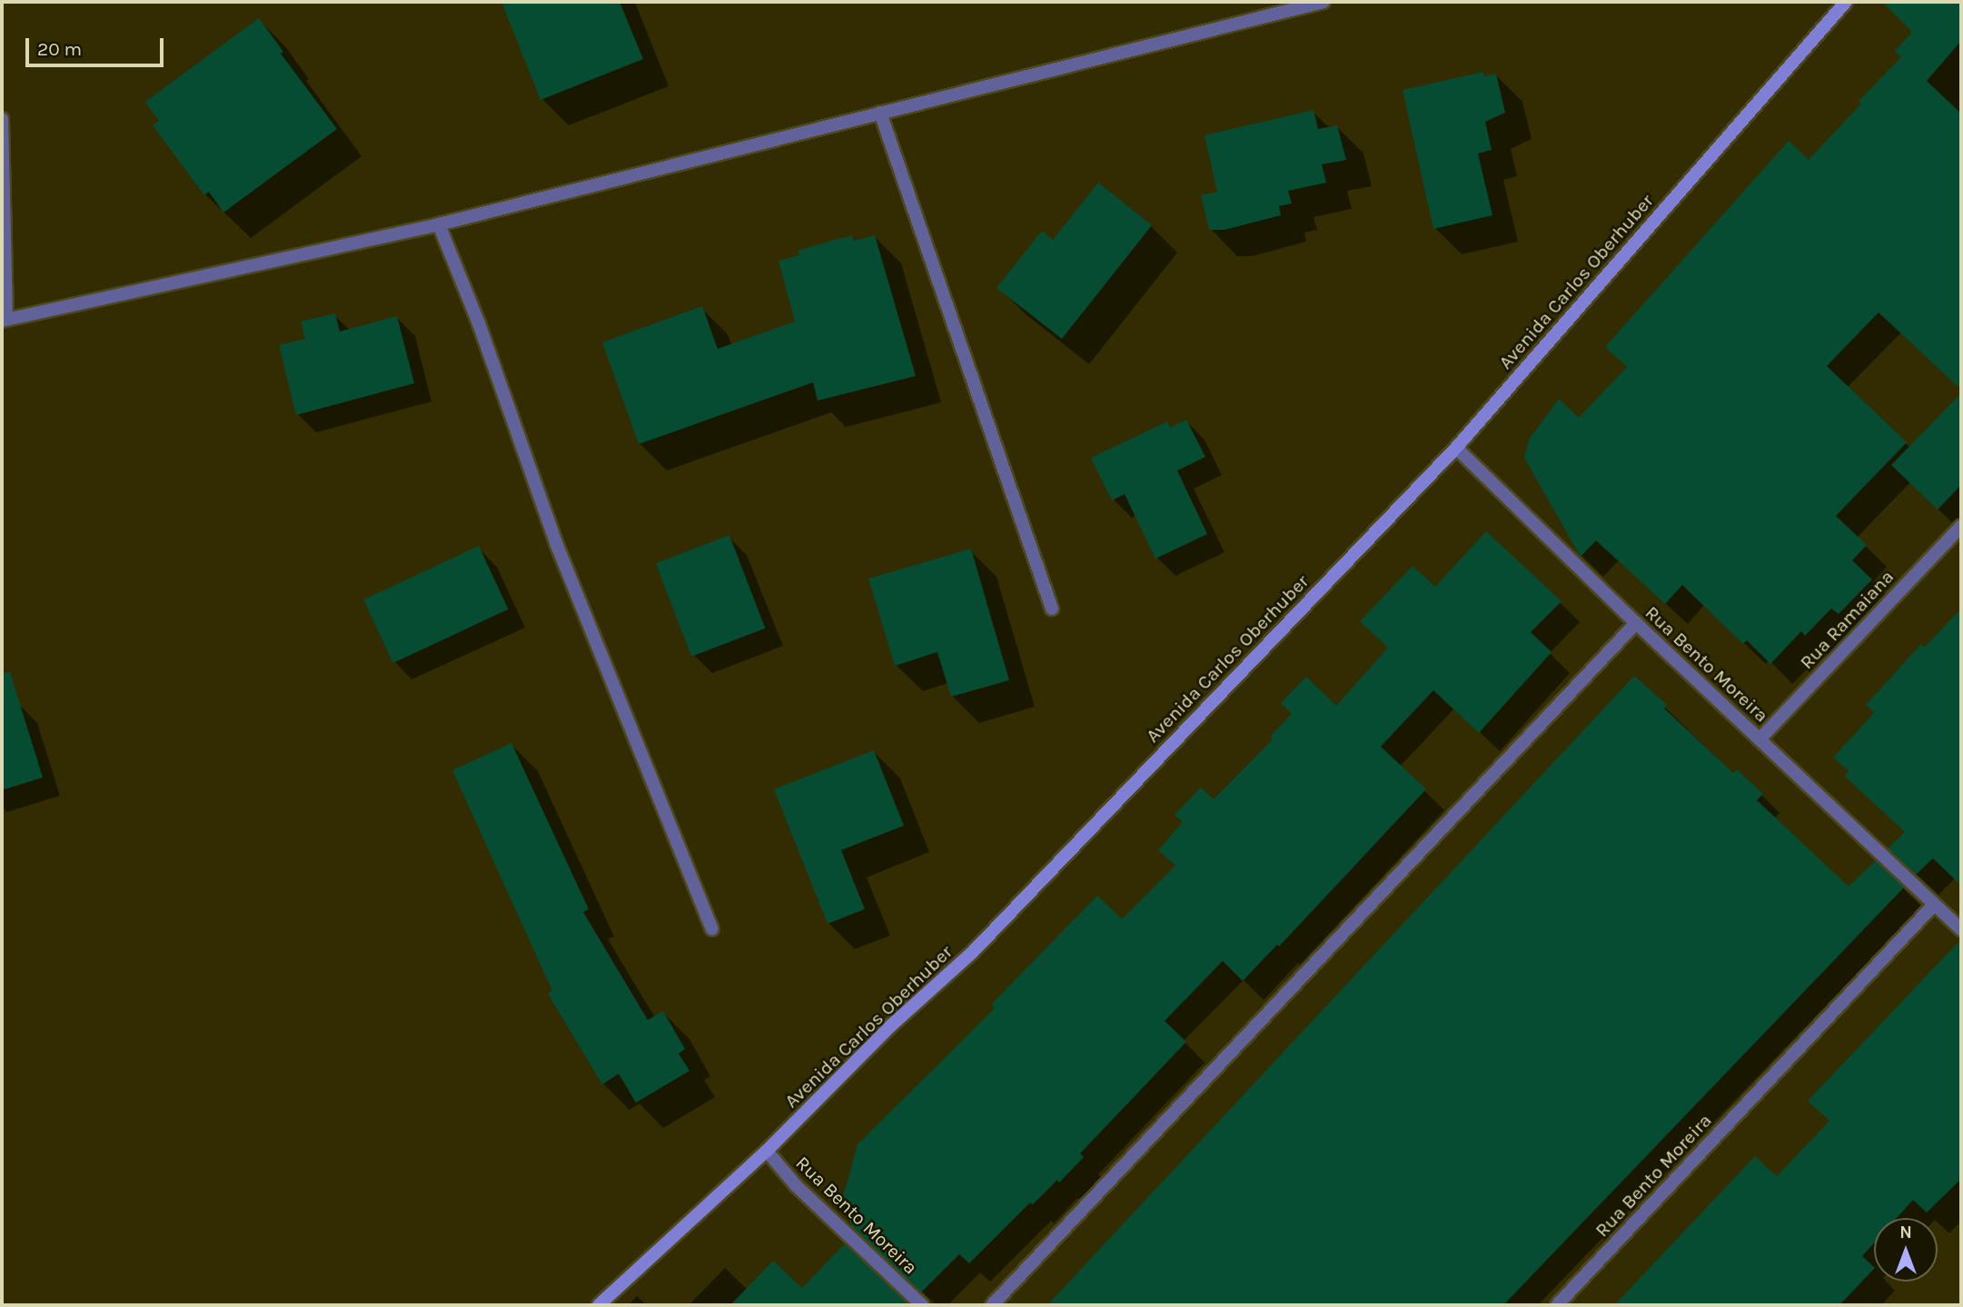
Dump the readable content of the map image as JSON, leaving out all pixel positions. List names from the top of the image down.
{
  "streets": {
    "main road": ["Avenida Carlos Oberhuber"],
    "street": ["Rua Ramaiana", "Rua Bento Moreira"]
  },
  "crossings": [
    ["Avenida Carlos Oberhuber", "Rua Bento Moreira"],
    ["Rua Ramaiana", "Rua Bento Moreira"]
  ],
  "scale_bar": "20 m",
  "north": "top"
}
